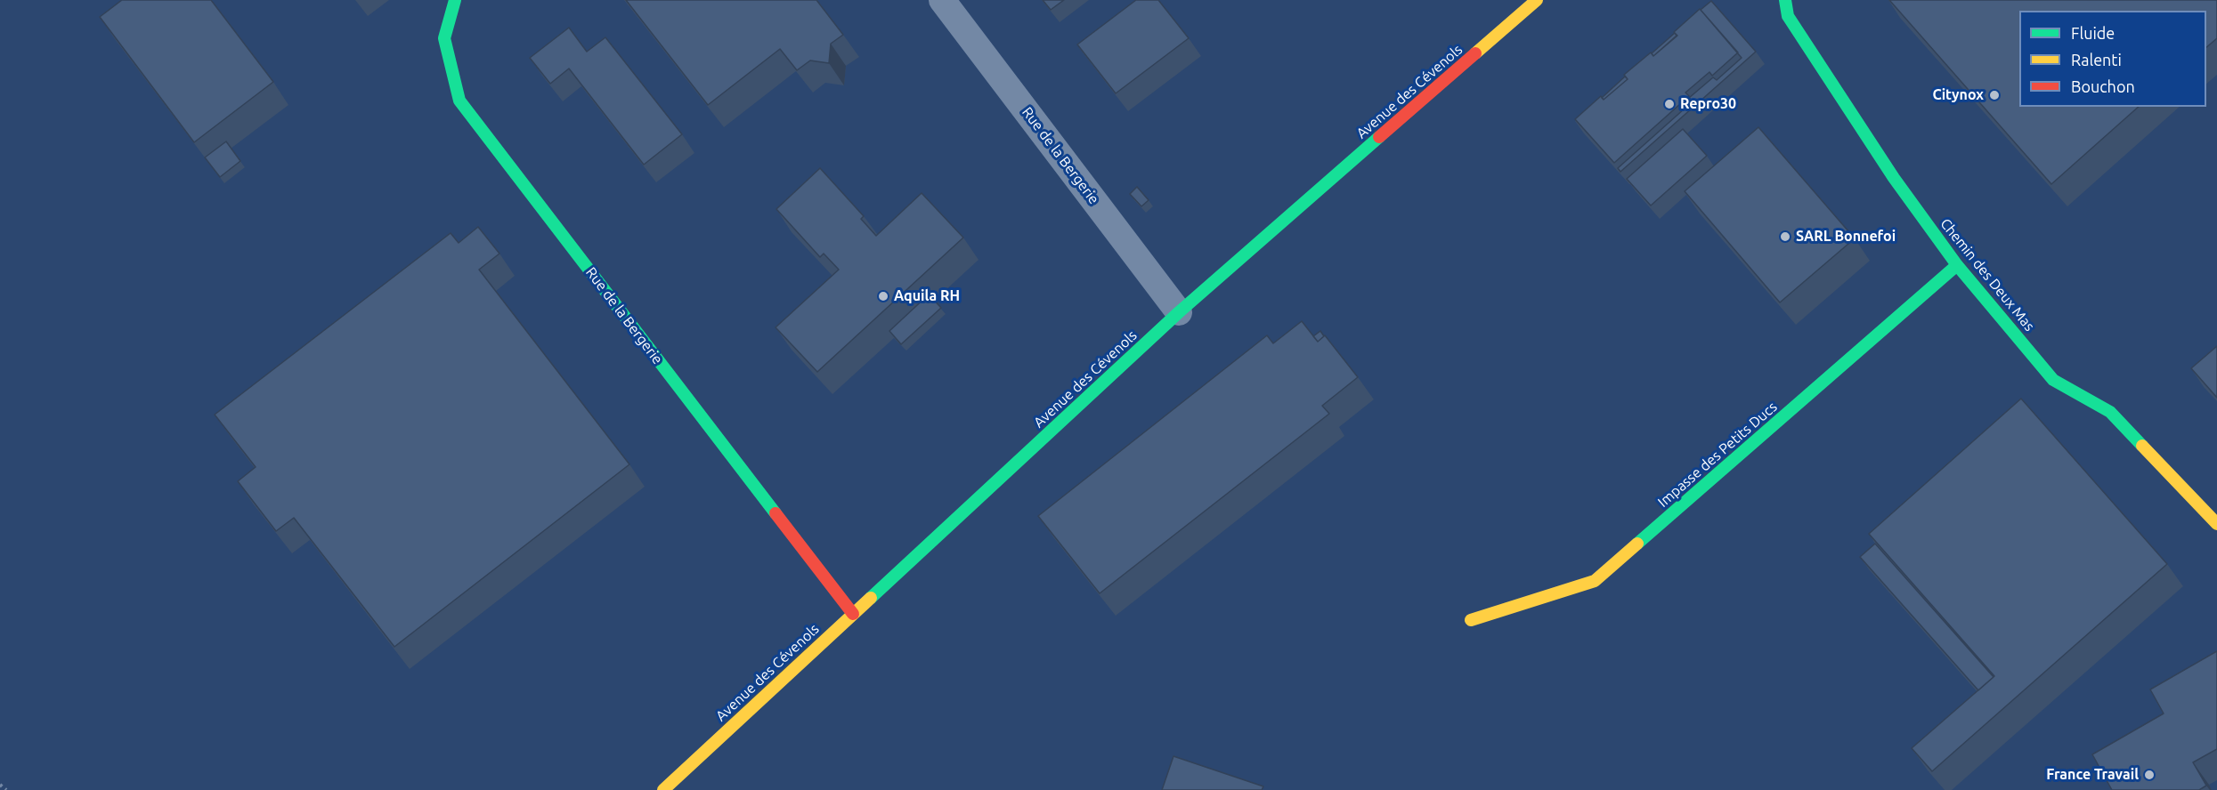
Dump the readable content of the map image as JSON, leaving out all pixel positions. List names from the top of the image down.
{
  "streets": {
    "street": [
      "Avenue des Cévenols",
      "Rue de la Bergerie",
      "Chemin des Deux Mas",
      "Impasse des Petits Ducs"
    ]
  },
  "crossings": [
    ["Avenue des Cévenols", "Rue de la Bergerie"],
    ["Chemin des Deux Mas", "Impasse des Petits Ducs"]
  ],
  "places": [
    "Citynox",
    "Repro30",
    "SARL Bonnefoi",
    "Aquila RH",
    "France Travail"
  ],
  "legend": ["Fluide", "Ralenti", "Bouchon"]
}
